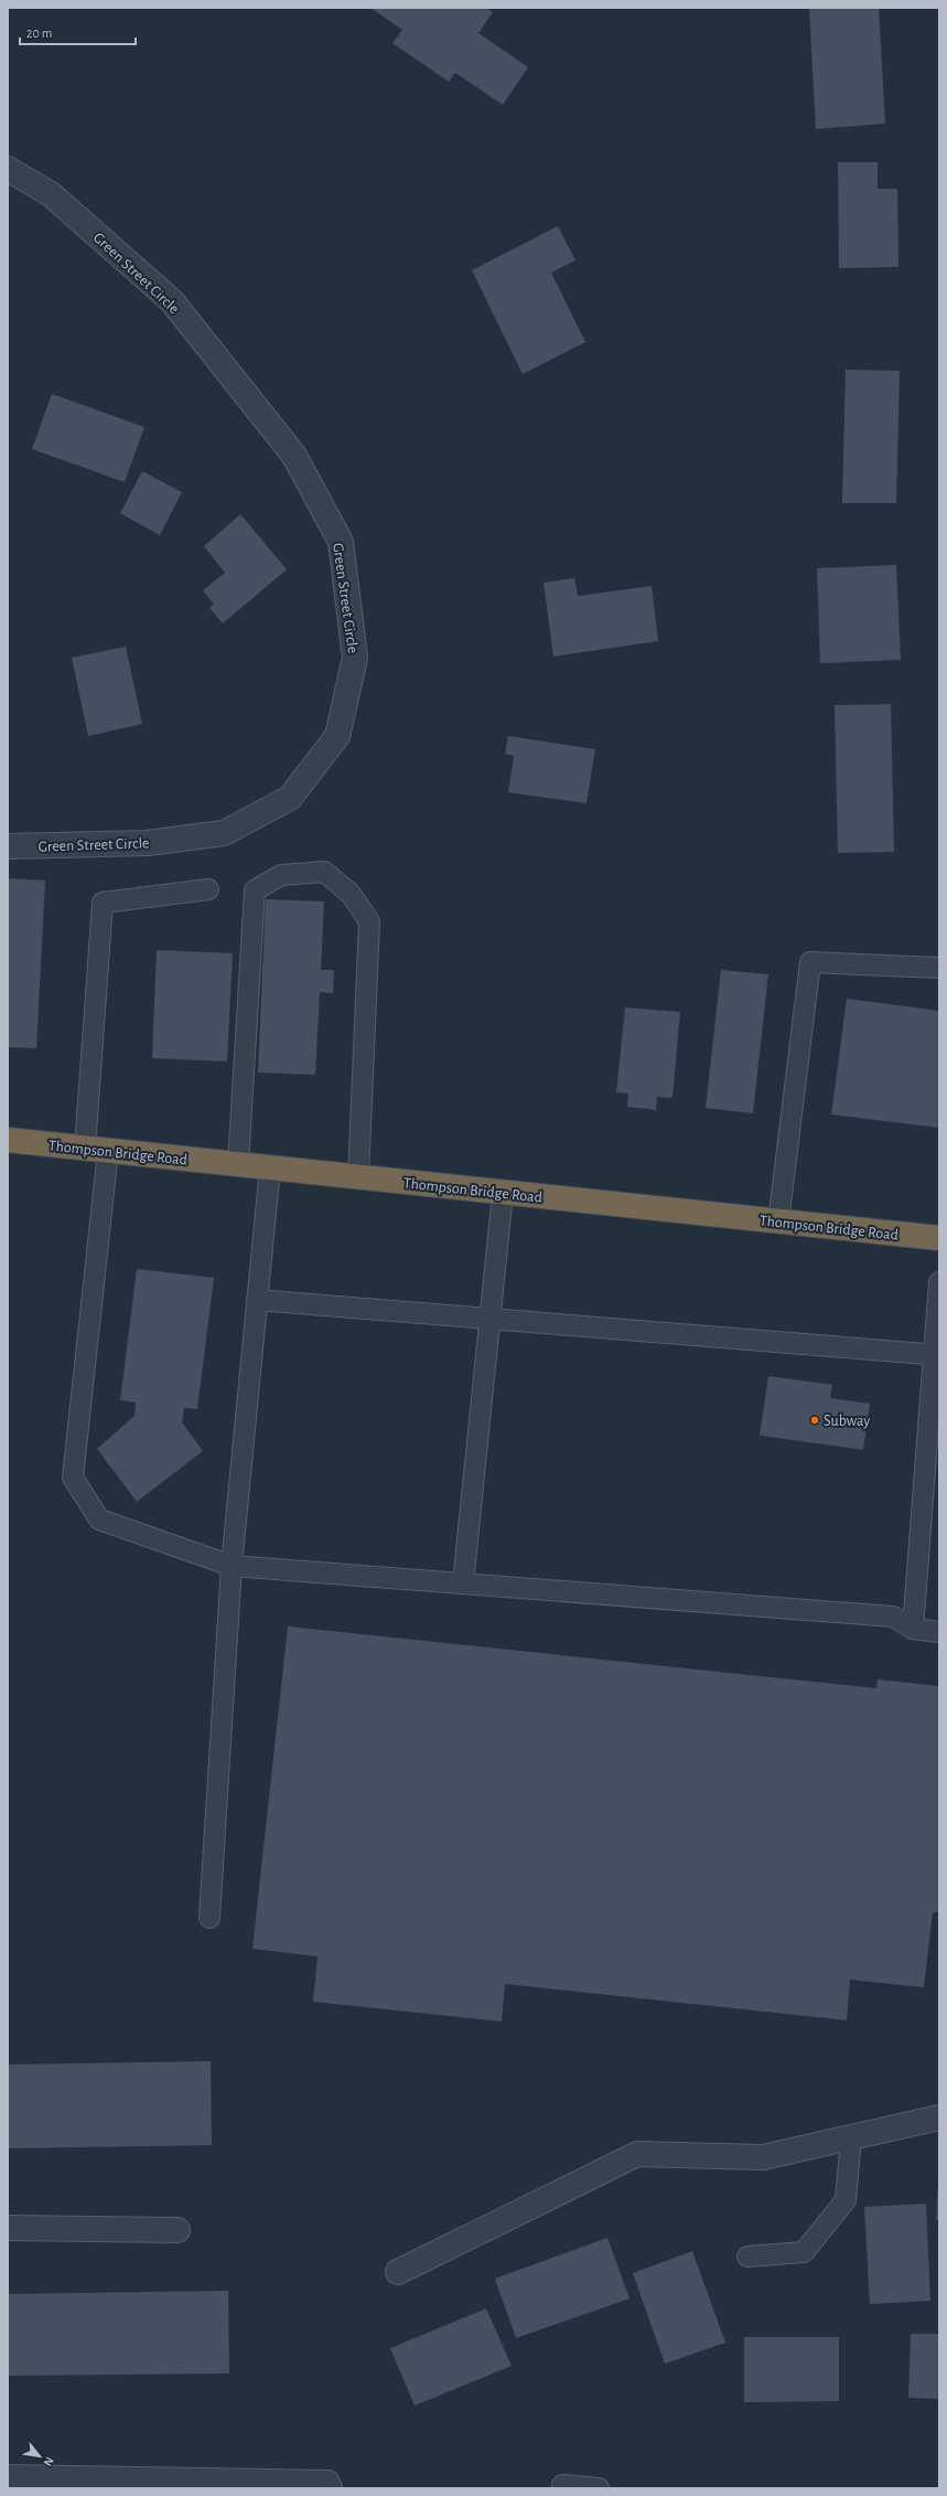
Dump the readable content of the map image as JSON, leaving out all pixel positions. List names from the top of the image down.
{
  "streets": {
    "highway": ["Thompson Bridge Road"],
    "street": ["Green Street Circle"]
  },
  "places": ["Subway"],
  "scale_bar": "20 m",
  "north": "bottom right"
}
